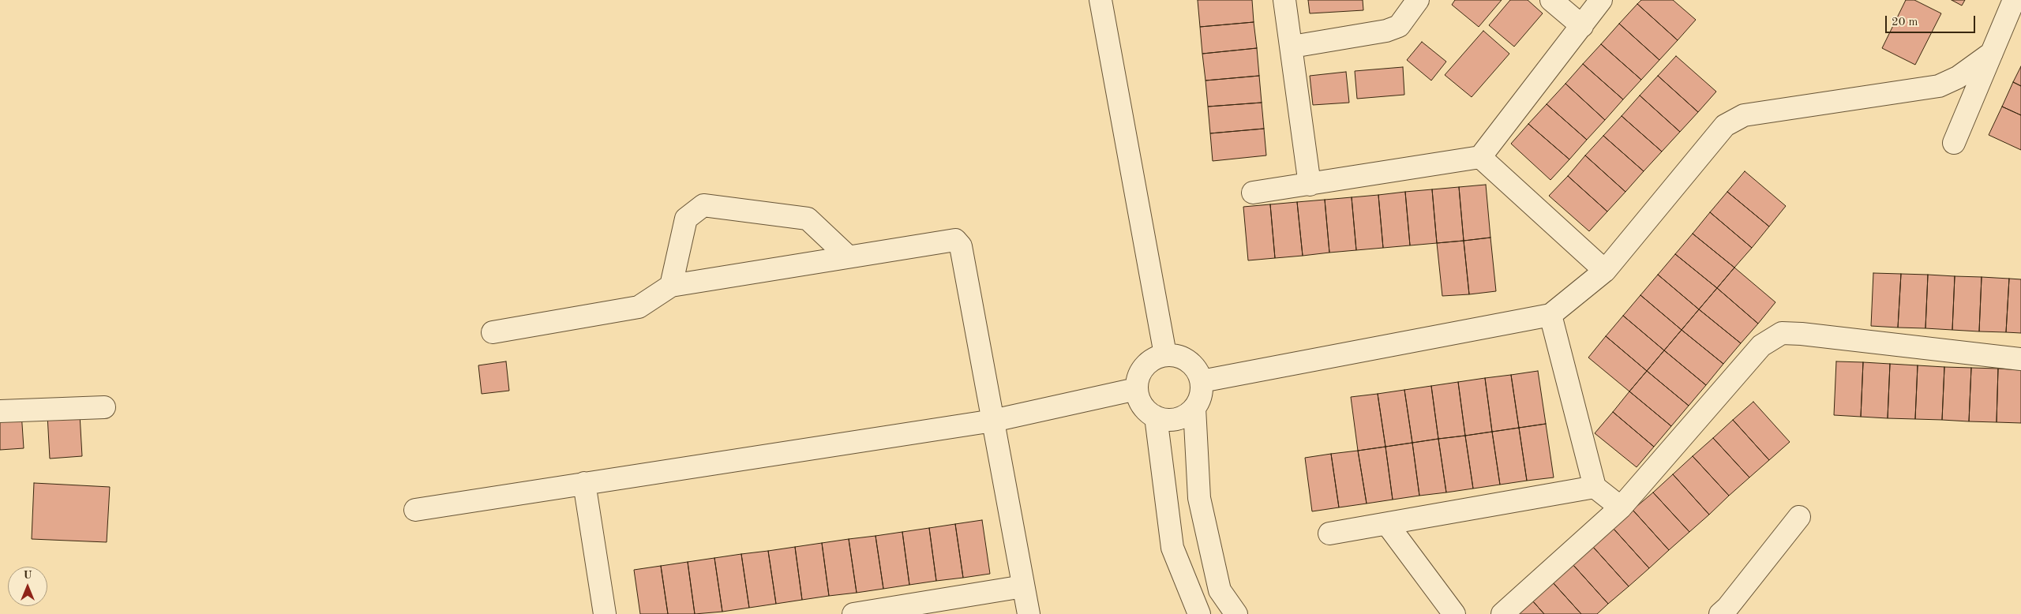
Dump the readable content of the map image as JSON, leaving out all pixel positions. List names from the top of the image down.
{
  "scale_bar": "20 m",
  "north": "top"
}
